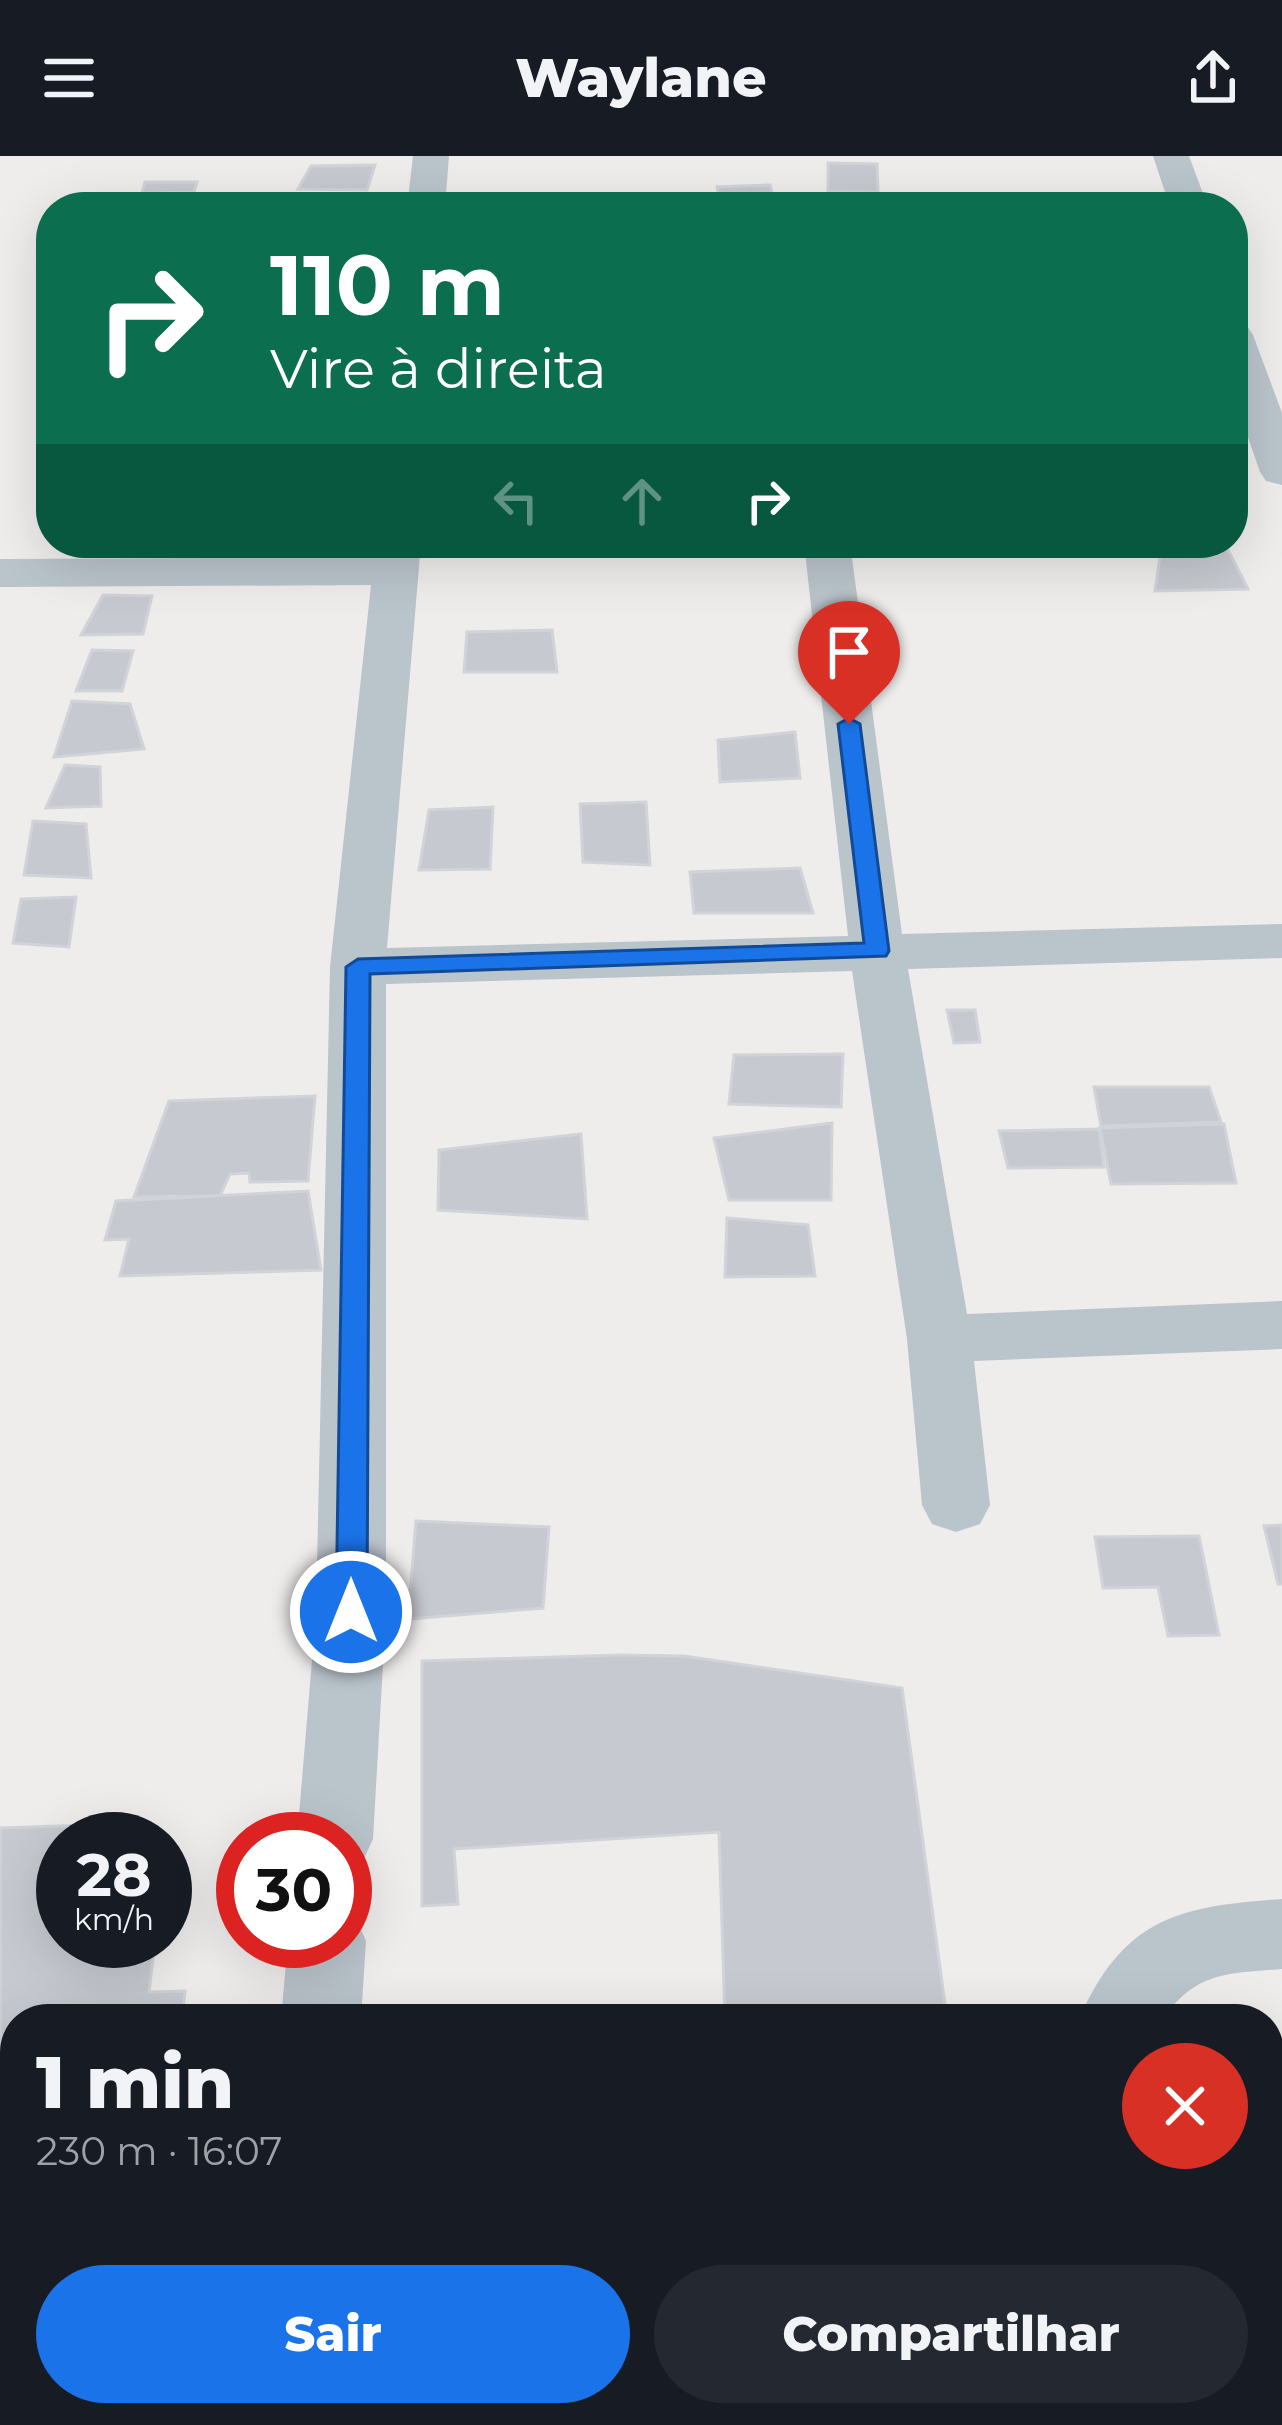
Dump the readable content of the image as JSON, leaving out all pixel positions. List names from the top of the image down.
{
  "page": {
    "header": "Waylane",
    "turn": ["110 m", "Vire à direita"],
    "speed": "28 km/h",
    "limit": "30",
    "heading": ["1 min", "230 m · 16:07"],
    "buttons": ["Sair", "Compartilhar"]
  }
}
